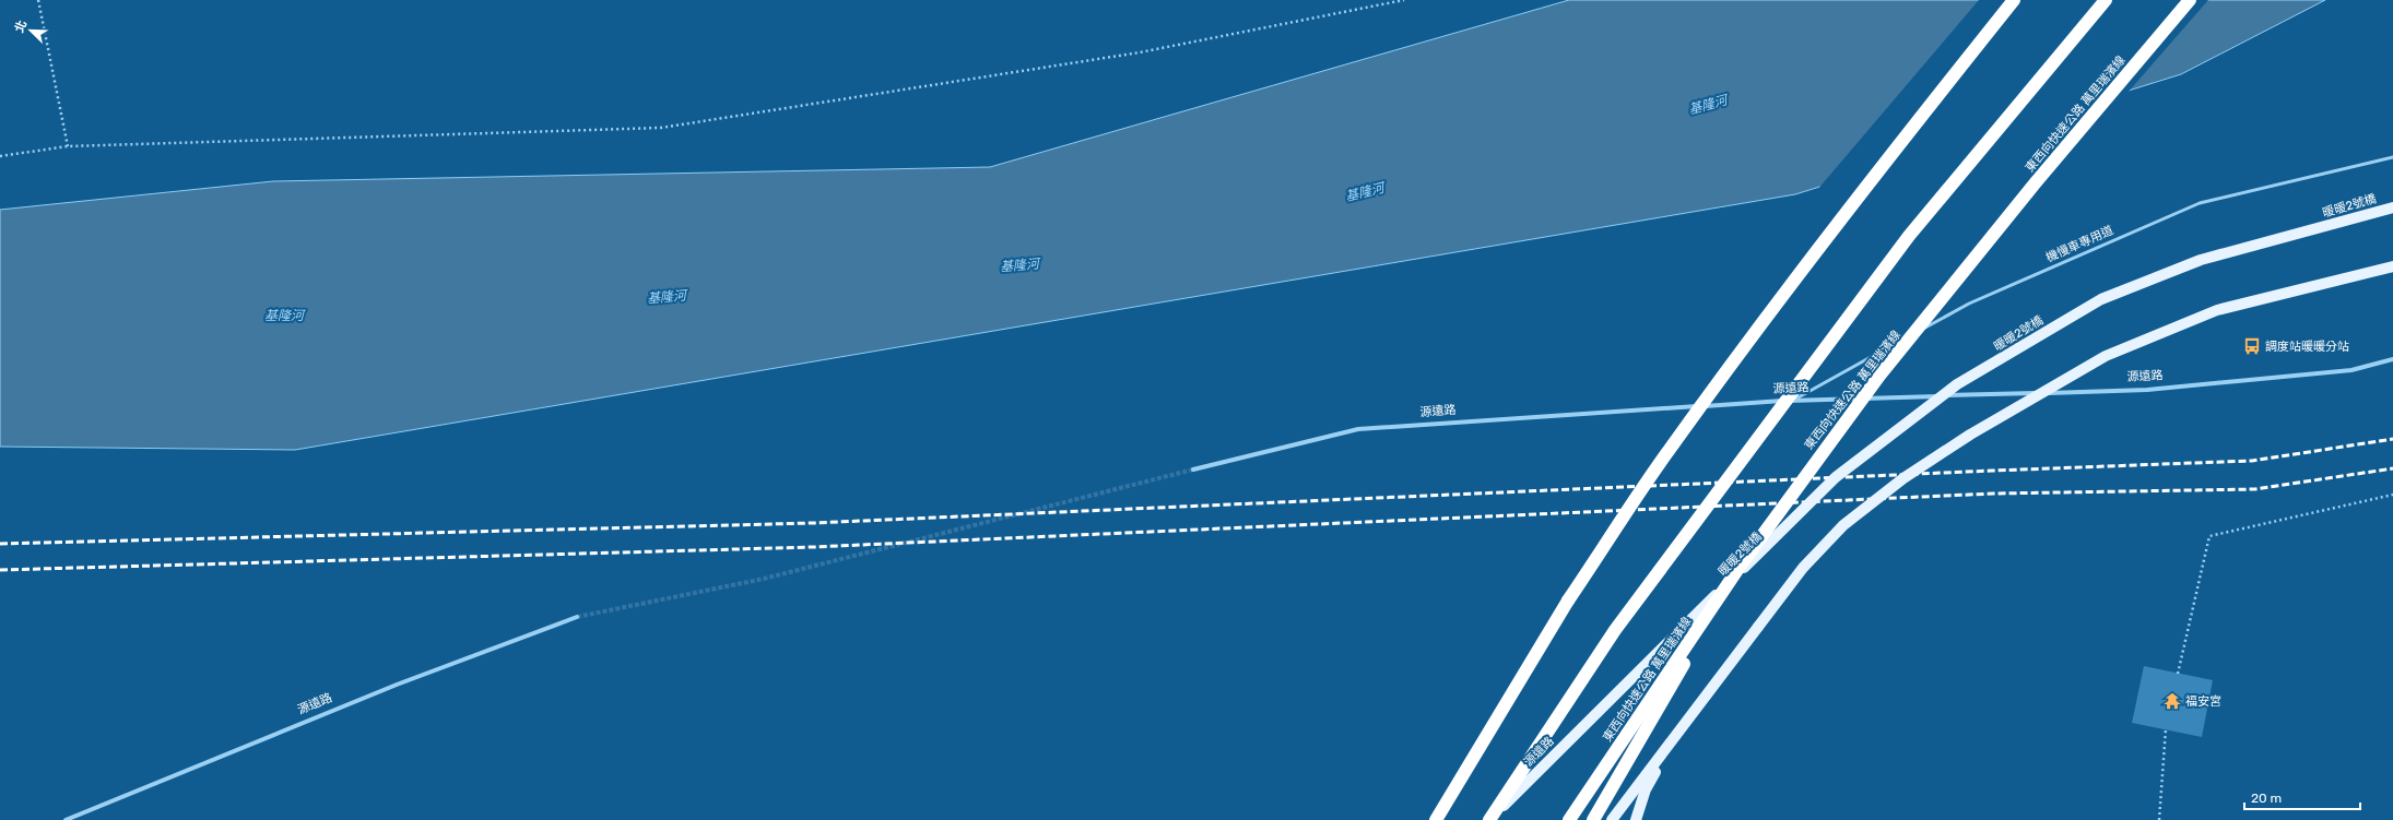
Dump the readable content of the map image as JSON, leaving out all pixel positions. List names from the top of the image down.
{
  "streets": {
    "highway": ["東西向快速公路 萬里瑞濱線"],
    "main road": ["暖暖2號橋", "源遠路"],
    "lane": ["機慢車專用道"]
  },
  "crossings": [
    ["暖暖2號橋", "源遠路"],
    ["機慢車專用道", "源遠路"]
  ],
  "water": ["基隆河"],
  "places": {
    "bus stop": ["調度站暖暖分站"],
    "temple": ["福安宮"]
  },
  "scale_bar": "20 m",
  "north": "top left"
}
